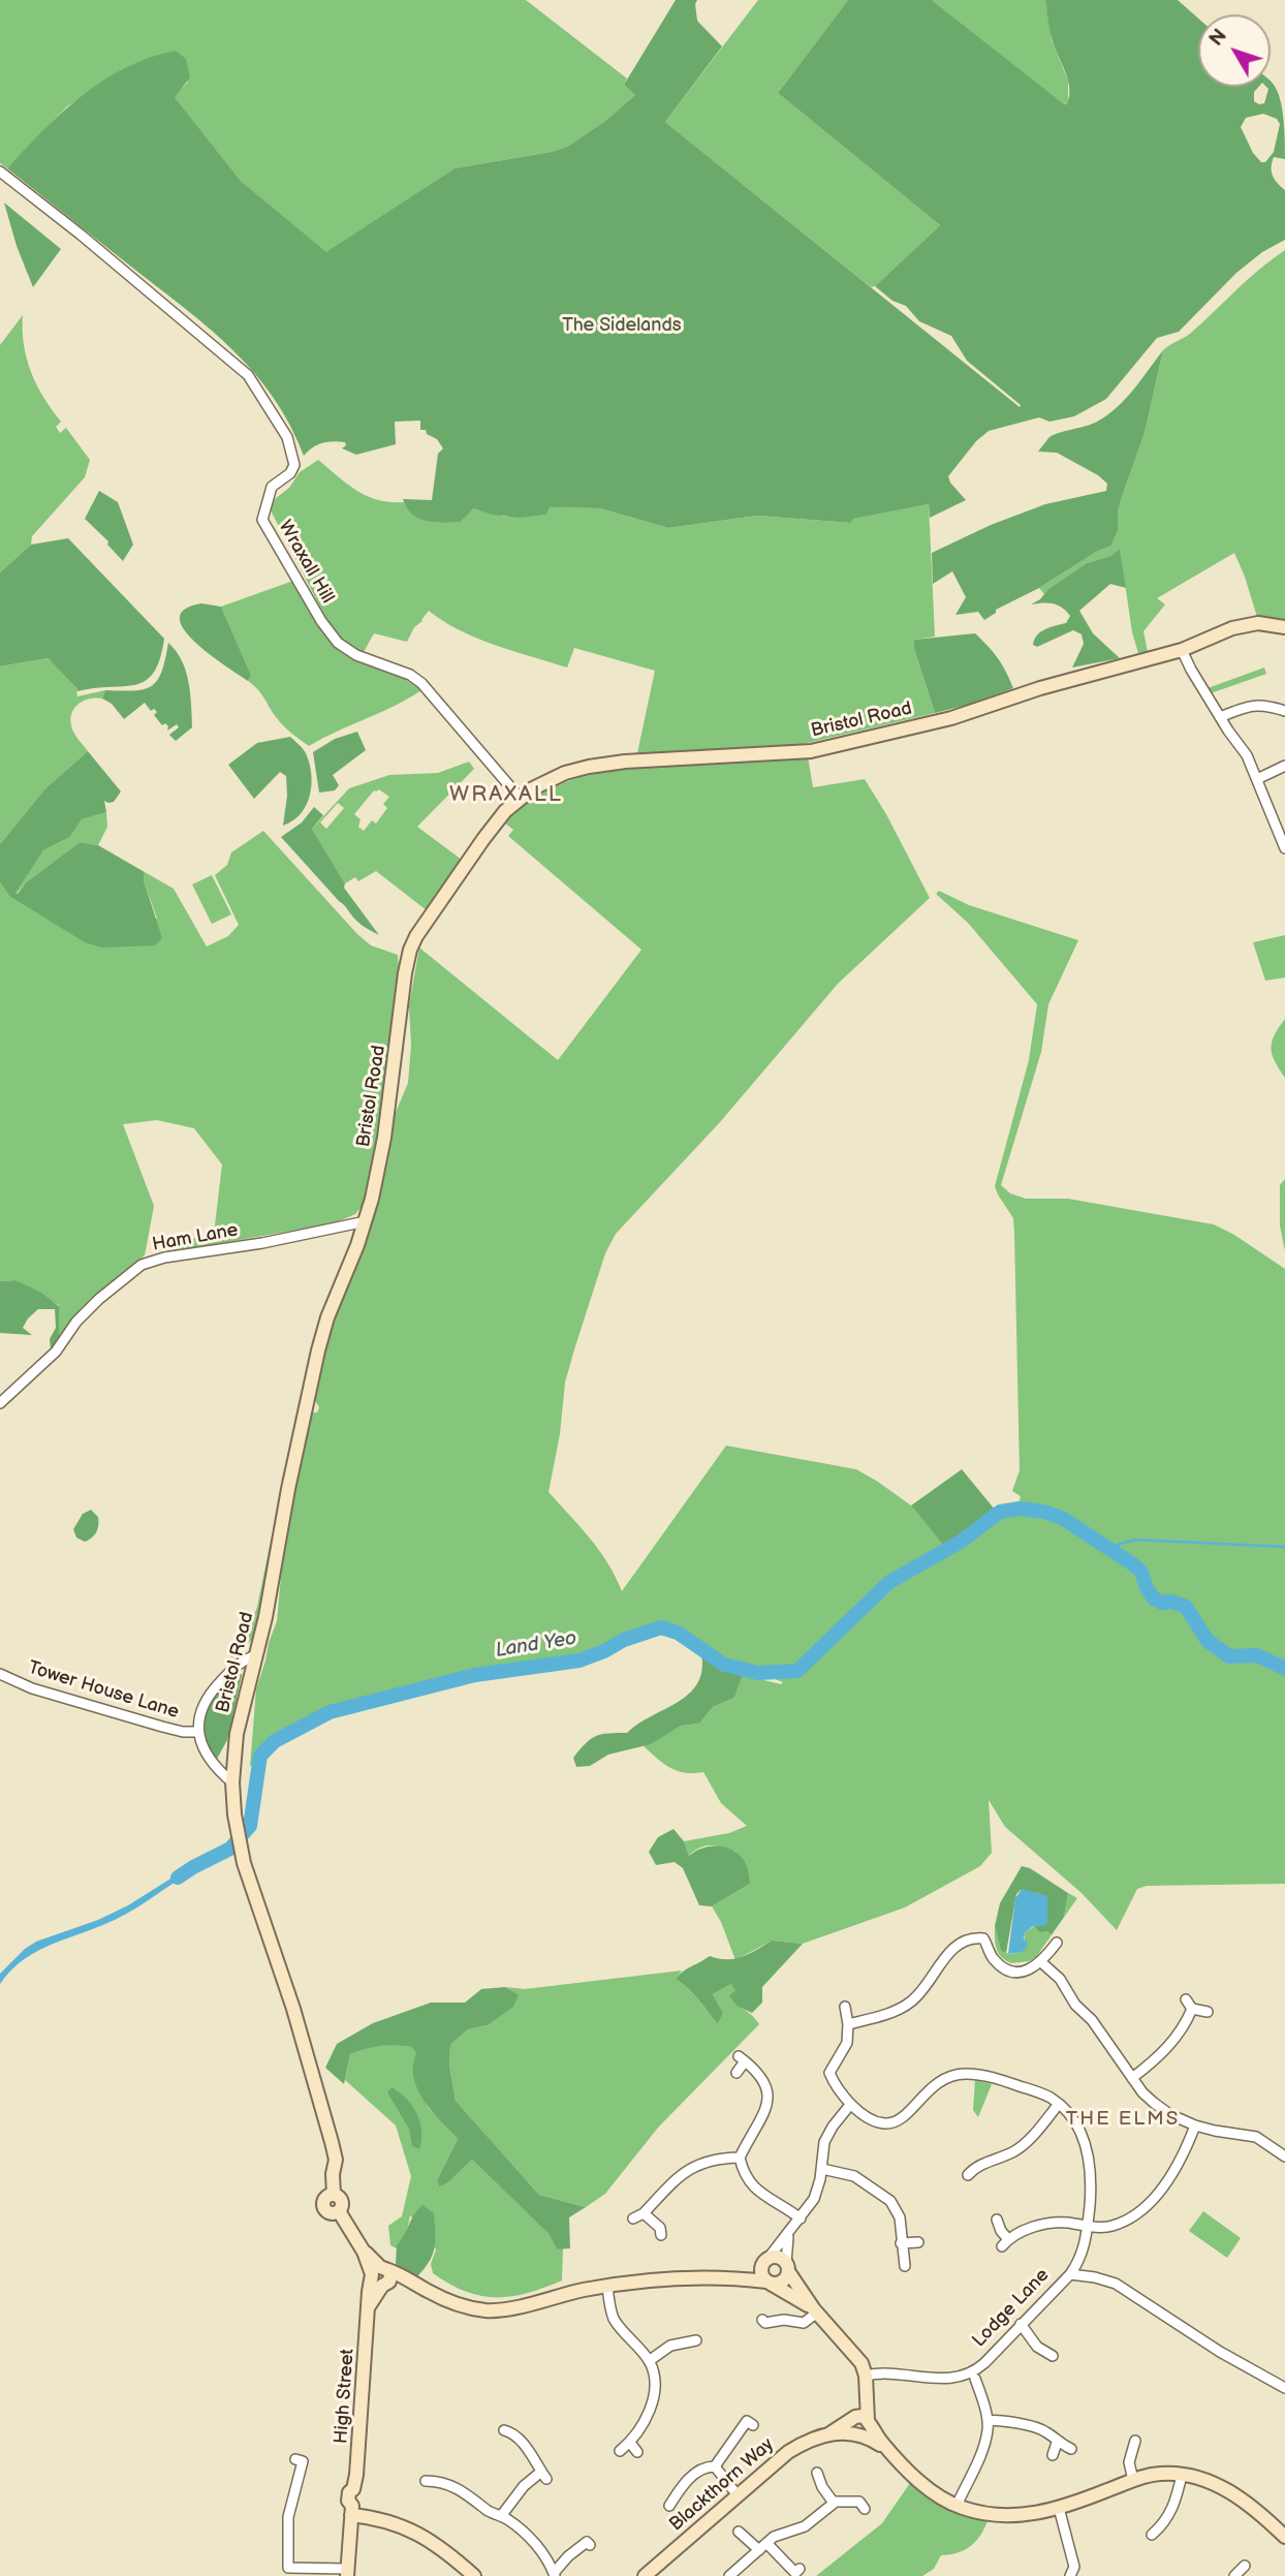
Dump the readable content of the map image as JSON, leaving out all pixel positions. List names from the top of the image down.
{
  "streets": {
    "main road": ["Bristol Road", "High Street", "Blackthorn Way"],
    "street": [
      "Wraxall Hill",
      "Ham Lane",
      "Tower House Lane",
      "Lodge Lane"
    ]
  },
  "crossings": [
    ["Wraxall Hill", "Bristol Road"],
    ["Bristol Road", "Ham Lane"],
    ["Bristol Road", "Tower House Lane"],
    ["Bristol Road", "High Street"]
  ],
  "districts": ["WRAXALL", "THE ELMS"],
  "water": ["Land Yeo"],
  "parks": ["The Sidelands"],
  "north": "top left"
}
